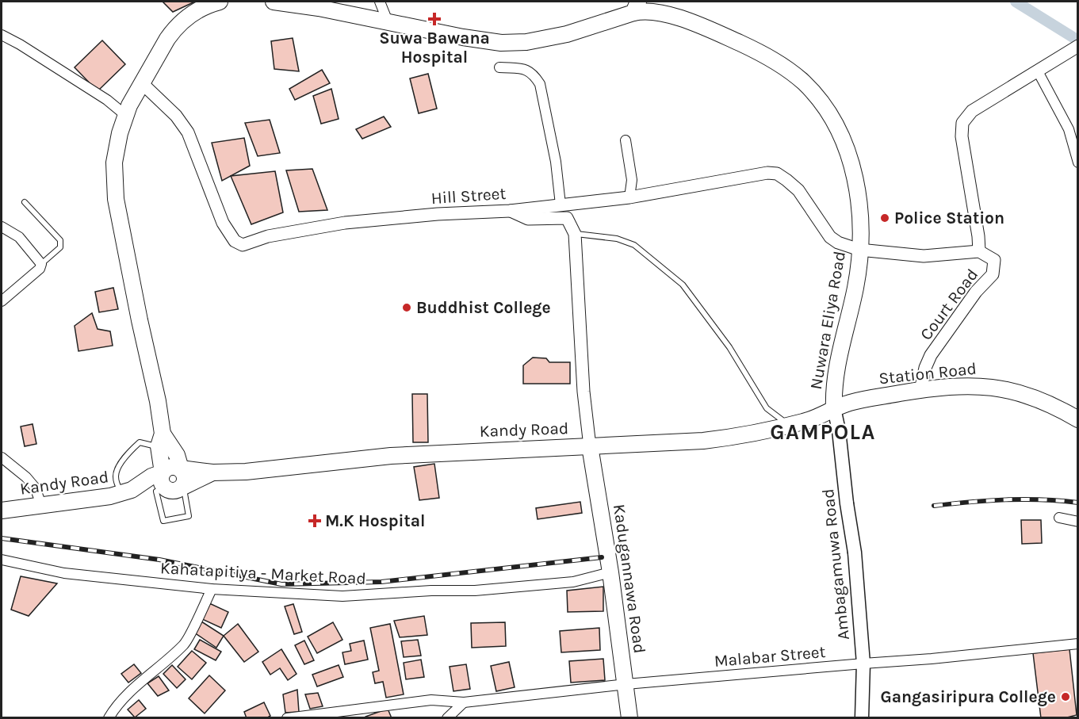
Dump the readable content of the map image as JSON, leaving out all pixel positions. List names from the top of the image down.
{
  "streets": {
    "main road": [
      "Nuwara Eliya Road",
      "Station Road",
      "Kandy Road",
      "Ambagamuwa Road",
      "Kadugannawa Road"
    ],
    "street": [
      "Hill Street",
      "Court Road",
      "Kahatapitiya - Market Road",
      "Malabar Street"
    ]
  },
  "crossings": [
    ["Hill Street", "Court Road"],
    ["Hill Street", "Nuwara Eliya Road"],
    ["Court Road", "Nuwara Eliya Road"],
    ["Court Road", "Station Road"],
    ["Nuwara Eliya Road", "Station Road"],
    ["Nuwara Eliya Road", "Kandy Road"],
    ["Nuwara Eliya Road", "Ambagamuwa Road"],
    ["Station Road", "Kandy Road"],
    ["Station Road", "Ambagamuwa Road"],
    ["Kandy Road", "Ambagamuwa Road"],
    ["Kandy Road", "Kadugannawa Road"],
    ["Ambagamuwa Road", "Malabar Street"],
    ["Kahatapitiya - Market Road", "Kadugannawa Road"],
    ["Kadugannawa Road", "Malabar Street"]
  ],
  "districts": ["GAMPOLA"],
  "places": {
    "health": ["Suwa Bawana Hospital", "M.K Hospital"],
    "other": ["Police Station", "Buddhist College", "Gangasiripura College"]
  }
}
